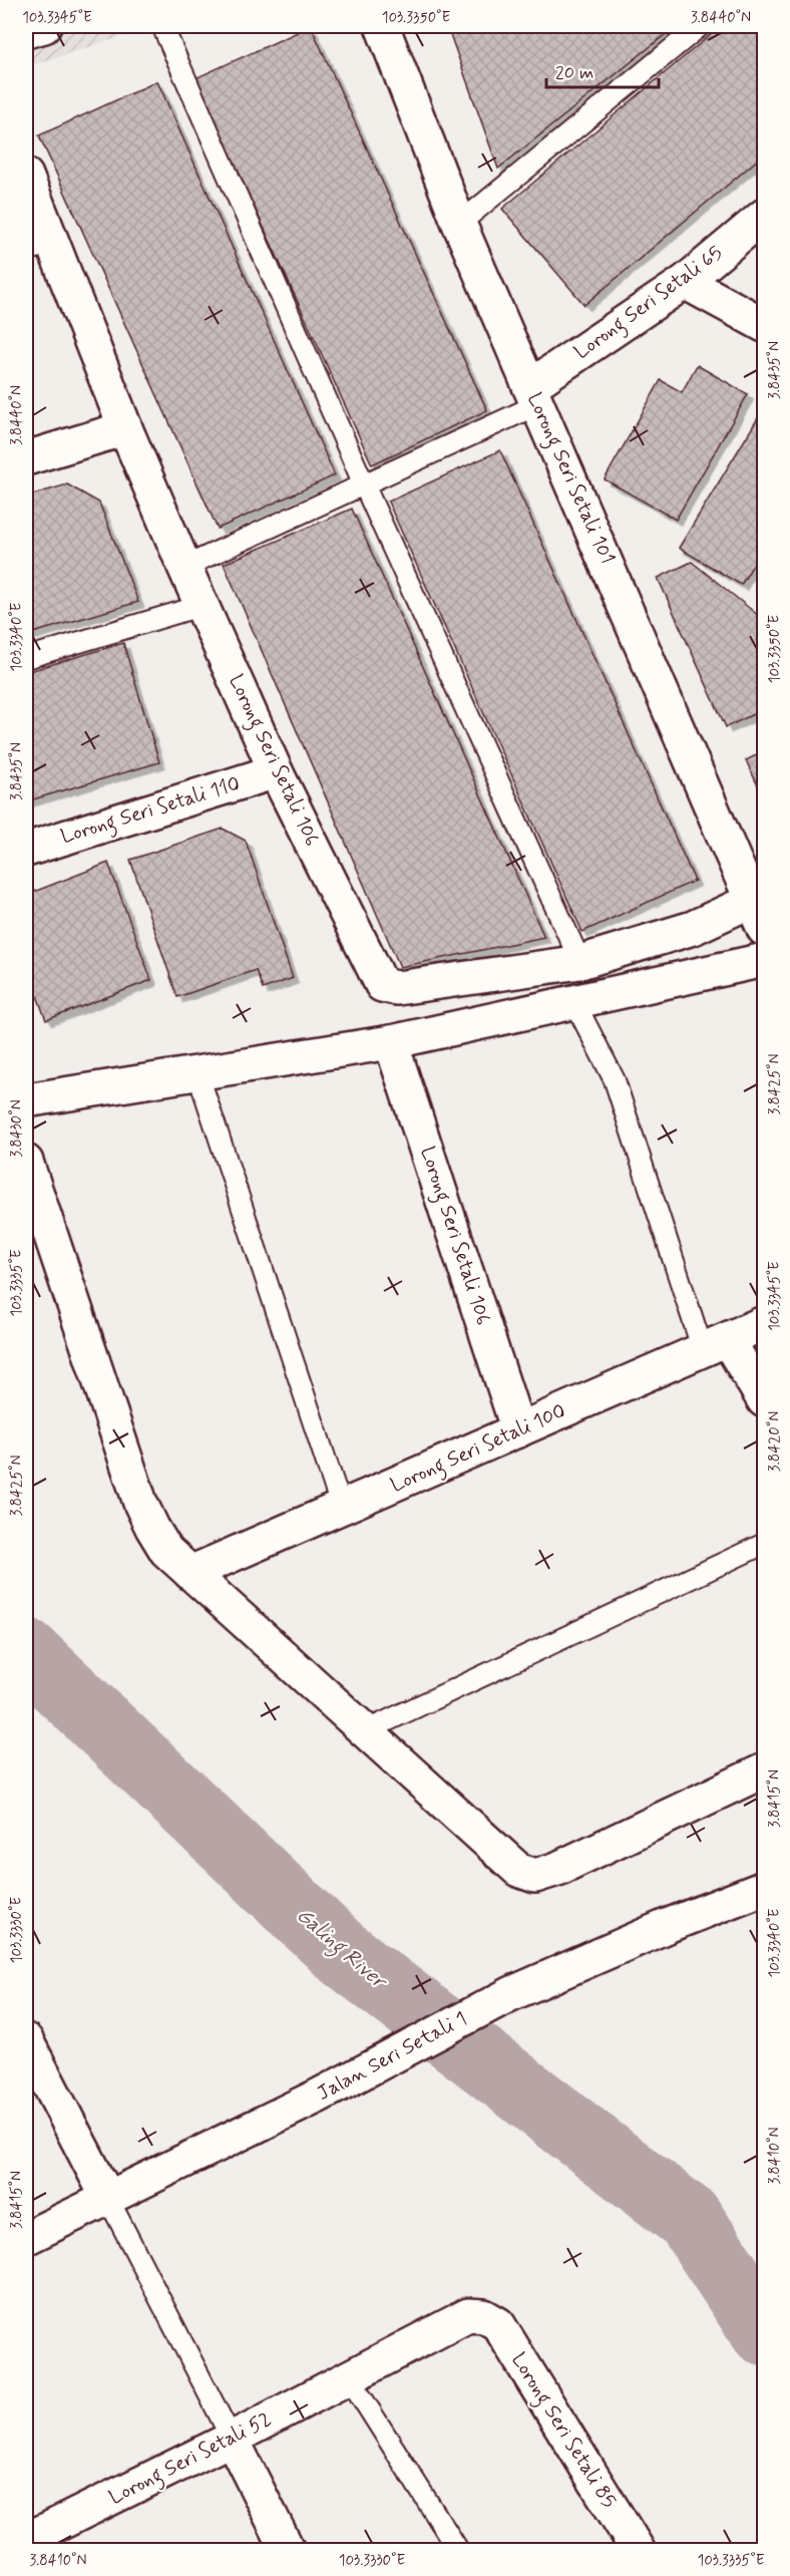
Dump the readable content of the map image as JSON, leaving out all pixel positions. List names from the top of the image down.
{
  "streets": {
    "street": [
      "Lorong Seri Setali 65",
      "Lorong Seri Setali 101",
      "Lorong Seri Setali 106",
      "Lorong Seri Setali 110",
      "Lorong Seri Setali 100",
      "Jalan Seri Setali 1",
      "Lorong Seri Setali 85",
      "Lorong Seri Setali 52"
    ]
  },
  "crossings": [
    ["Lorong Seri Setali 65", "Lorong Seri Setali 101"],
    ["Lorong Seri Setali 101", "Lorong Seri Setali 106"],
    ["Lorong Seri Setali 106", "Lorong Seri Setali 110"],
    ["Lorong Seri Setali 106", "Lorong Seri Setali 100"],
    ["Lorong Seri Setali 85", "Lorong Seri Setali 52"]
  ],
  "water": ["Galing River"],
  "scale_bar": "20 m",
  "coordinates": [
    "103.3345°E",
    "103.3350°E",
    "3.8440°N",
    "3.8435°N",
    "103.3340°E",
    "3.8425°N",
    "3.8430°N",
    "103.3335°E",
    "3.8420°N",
    "3.8415°N",
    "103.3330°E",
    "3.8410°N"
  ]
}
